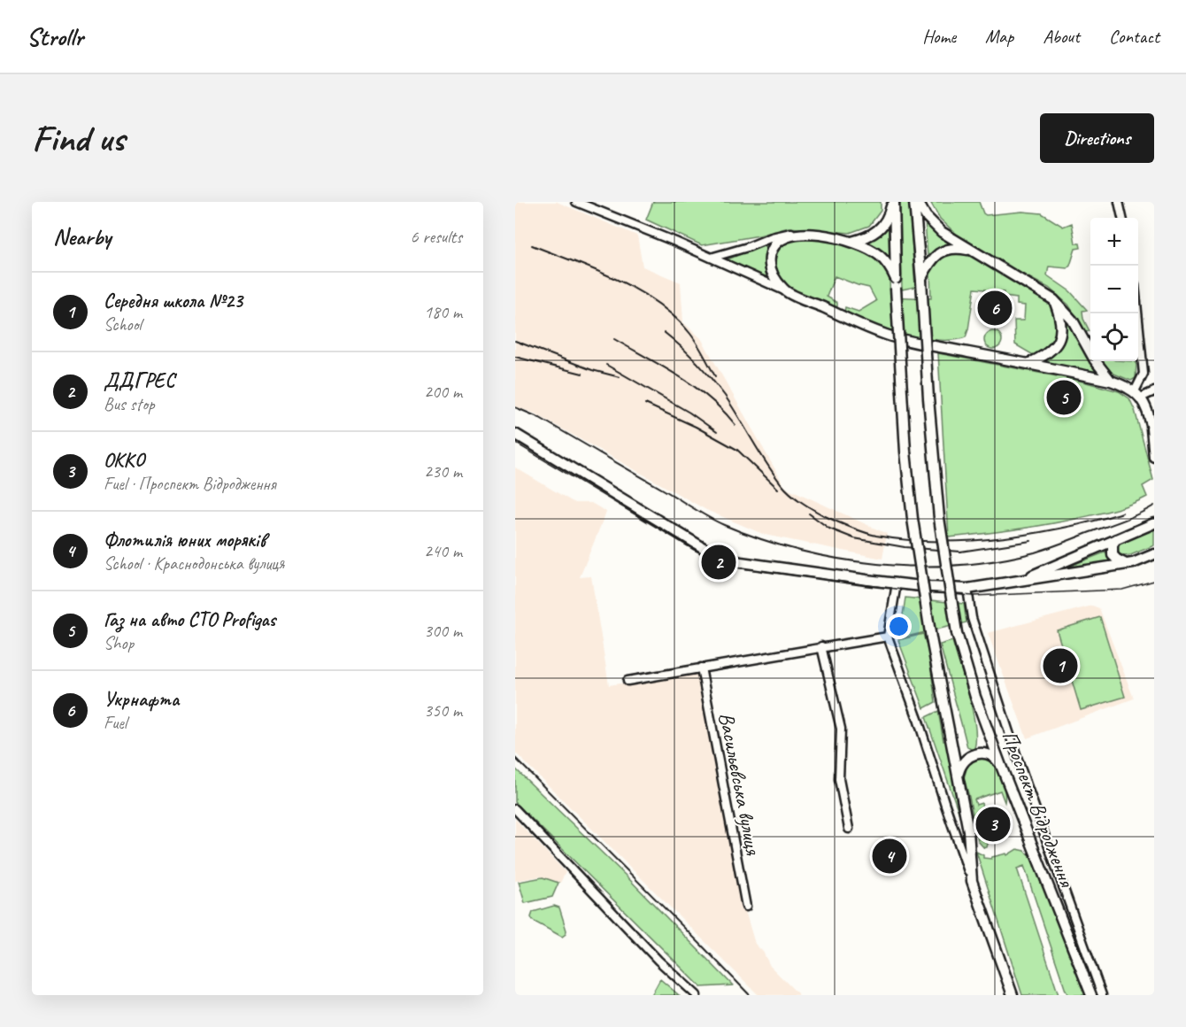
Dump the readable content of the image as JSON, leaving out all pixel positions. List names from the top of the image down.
{
  "streets": {
    "main road": ["Проспект Відродження"],
    "street": ["Васильєвська вулиця"]
  },
  "page": {
    "header": "Strollr",
    "nav": [
      "Home",
      "Map",
      "About",
      "Contact"
    ],
    "buttons": "Directions",
    "title": "Find us",
    "heading": ["Nearby", "6 results"],
    "map_buttons": ["+", "−"],
    "list": [
      {
        "mark": "1",
        "name": "Середня школа №23",
        "note": "School",
        "value": "180 m"
      },
      {
        "mark": "2",
        "name": "ДДГРЕС",
        "note": "Bus stop",
        "value": "200 m"
      },
      {
        "mark": "3",
        "name": "ОККО",
        "note": "Fuel · Проспект Відродження",
        "value": "230 m"
      },
      {
        "mark": "4",
        "name": "Флотилія юних моряків",
        "note": "School · Краснодонська вулиця",
        "value": "240 m"
      },
      {
        "mark": "5",
        "name": "Газ на авто СТО Profigas",
        "note": "Shop",
        "value": "300 m"
      },
      {
        "mark": "6",
        "name": "Укрнафта",
        "note": "Fuel",
        "value": "350 m"
      }
    ],
    "pins": [
      "6",
      "5",
      "2",
      "1",
      "3",
      "4"
    ]
  }
}
